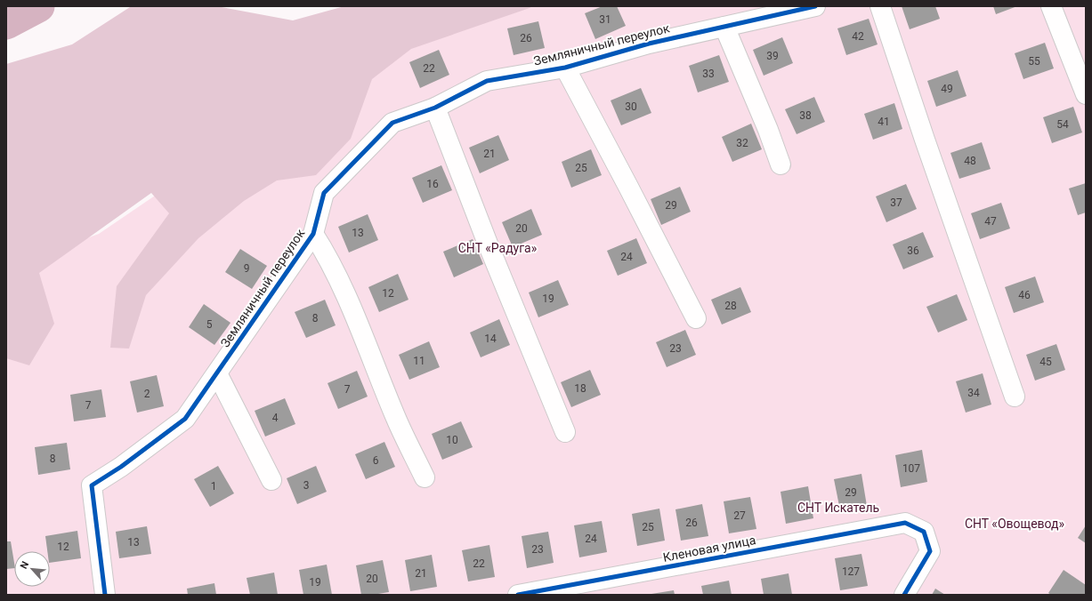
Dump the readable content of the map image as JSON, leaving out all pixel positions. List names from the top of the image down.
{
  "streets": {
    "street": ["Земляничный переулок", "Кленовая улица"]
  },
  "parks": ["СНТ «Радуга»", "СНТ Искатель", "СНТ «Овощевод»"],
  "house_numbers": [
    "31",
    "42",
    "26",
    "39",
    "55",
    "22",
    "33",
    "49",
    "30",
    "38",
    "41",
    "54",
    "32",
    "21",
    "48",
    "25",
    "16",
    "37",
    "29",
    "47",
    "20",
    "13",
    "36",
    "24",
    "9",
    "12",
    "46",
    "19",
    "28",
    "8",
    "5",
    "14",
    "23",
    "11",
    "45",
    "18",
    "7",
    "34",
    "2",
    "7",
    "4",
    "10",
    "8",
    "6",
    "107",
    "3",
    "1",
    "29",
    "27",
    "26",
    "25",
    "24",
    "13",
    "12",
    "23",
    "22",
    "127",
    "21",
    "20",
    "19"
  ],
  "north": "top left"
}
